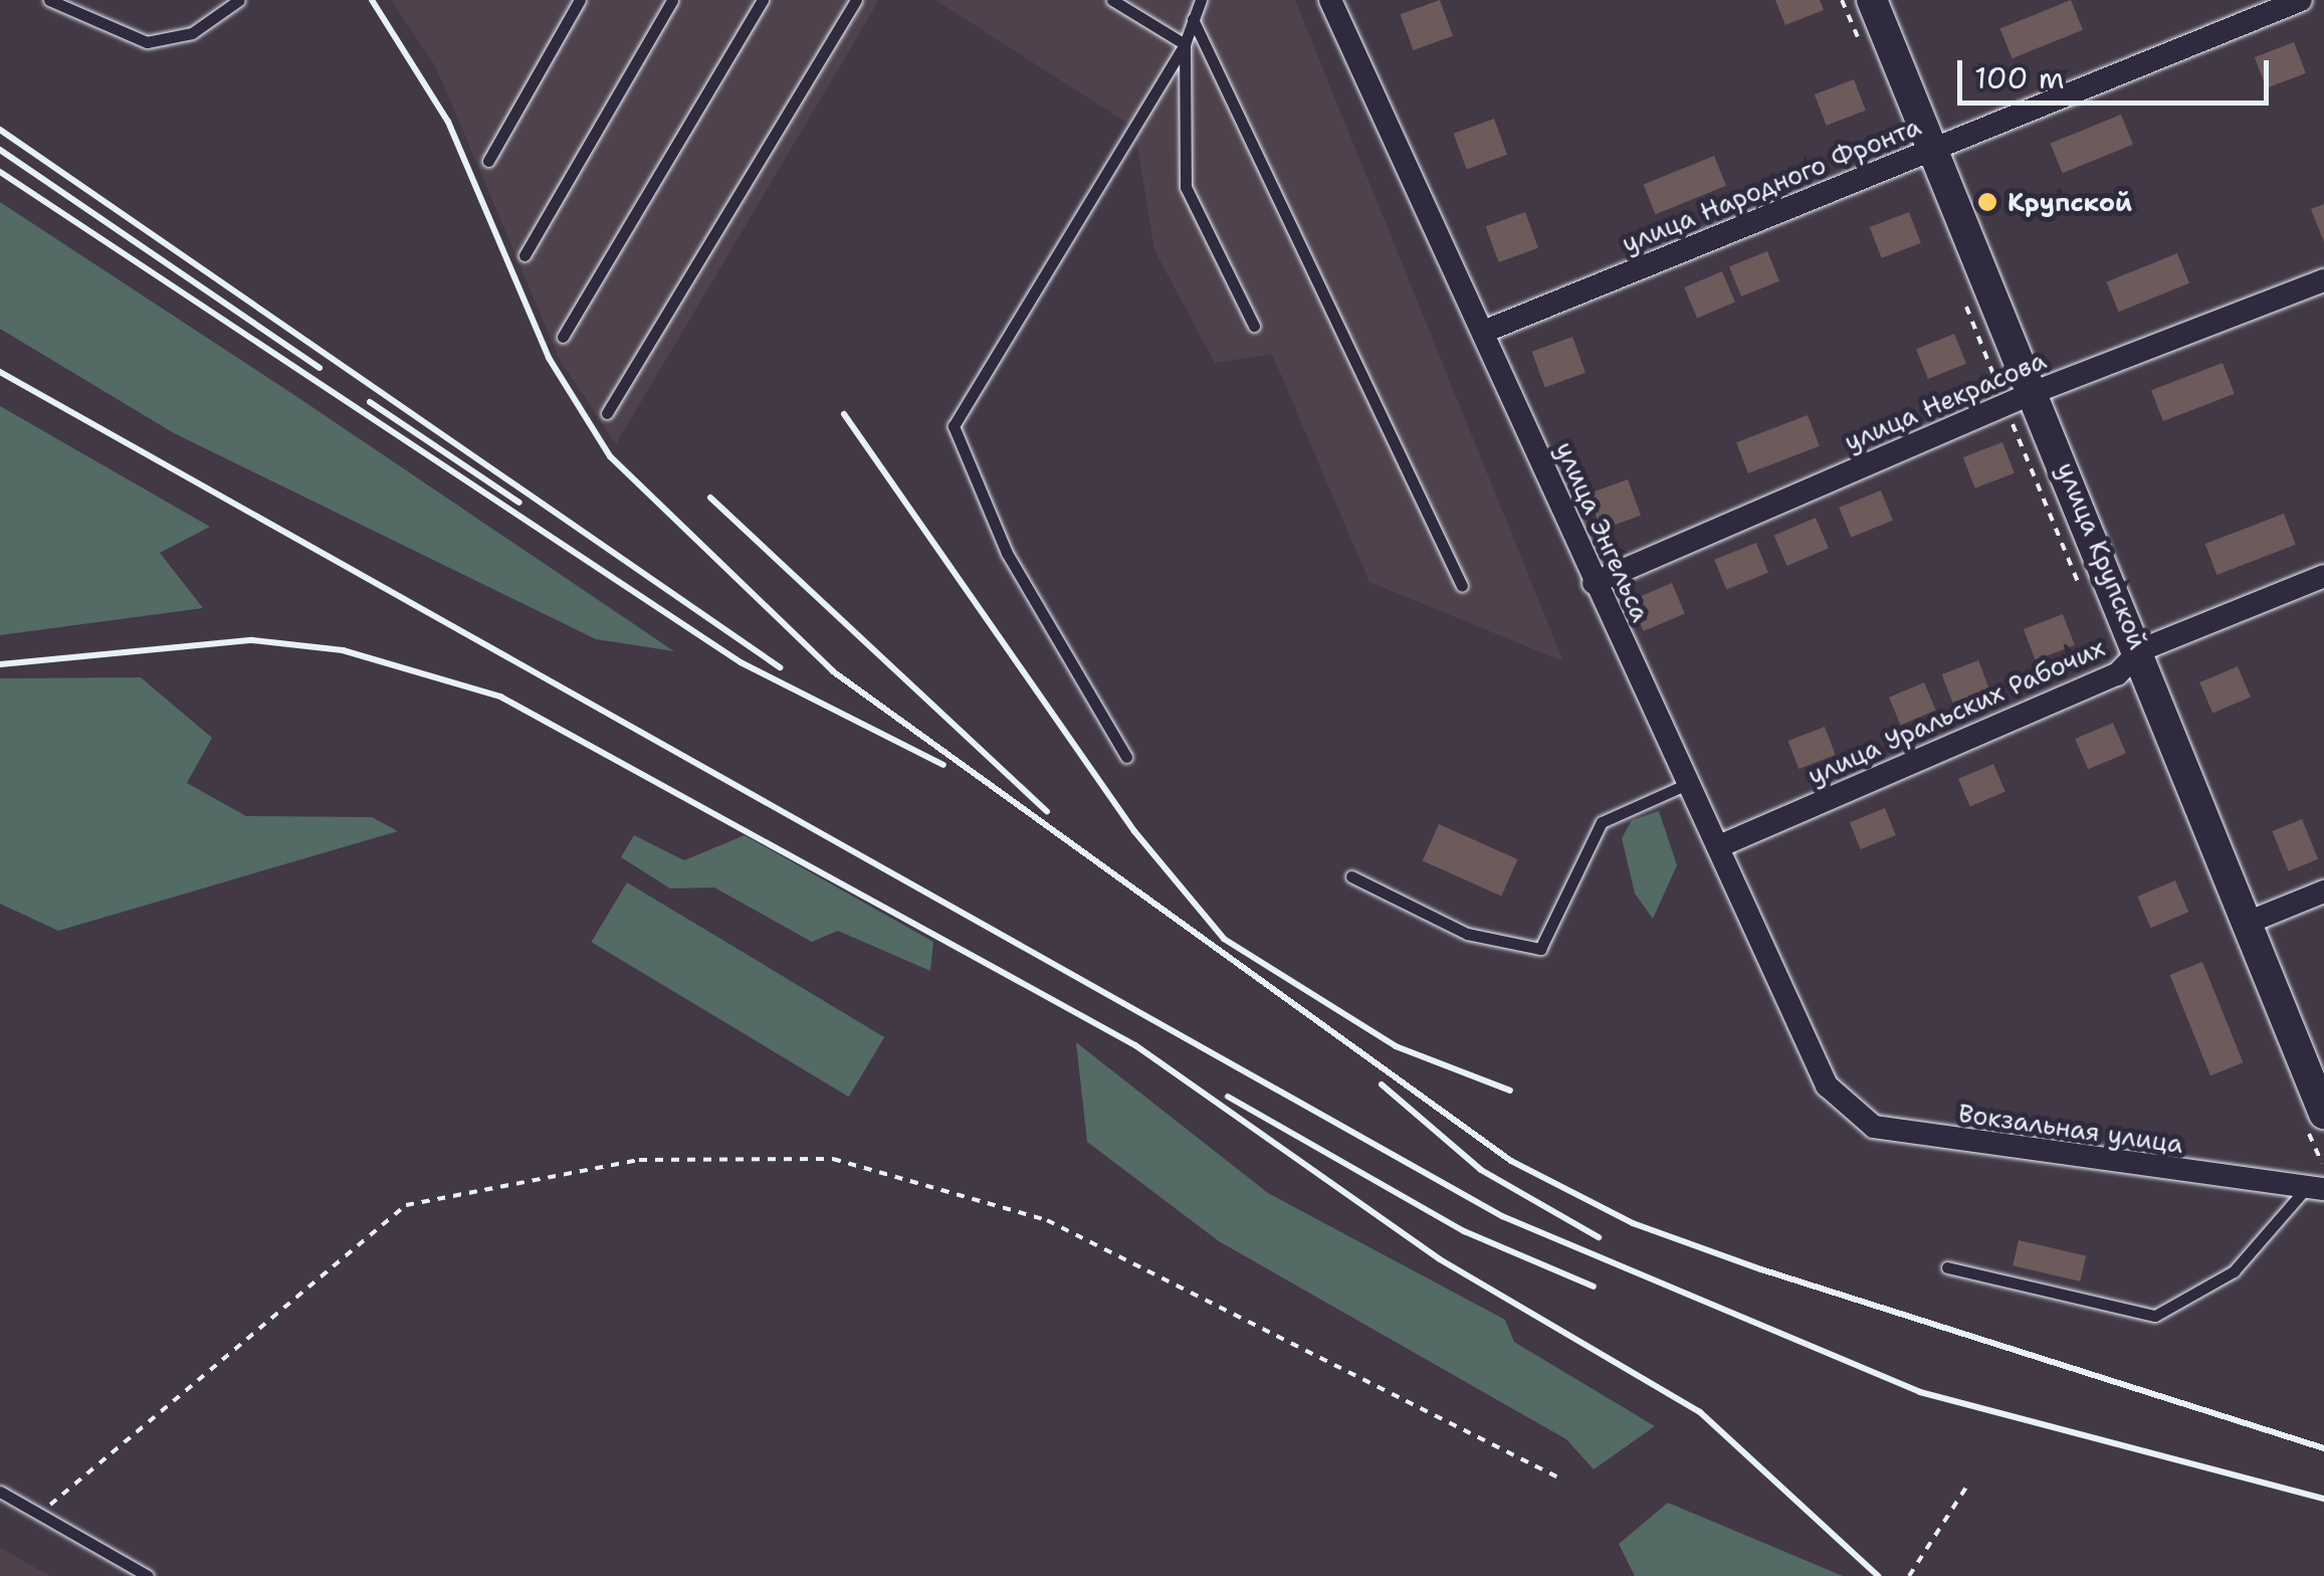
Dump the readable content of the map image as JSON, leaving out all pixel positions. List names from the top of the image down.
{
  "streets": {
    "main road": ["улица Крупской"],
    "street": [
      "улица Народного Фронта",
      "улица Некрасова",
      "улица Энгельса",
      "улица Уральских Рабочих",
      "Вокзальная улица"
    ]
  },
  "crossings": [
    ["улица Народного Фронта", "улица Энгельса"],
    ["улица Народного Фронта", "улица Крупской"],
    ["улица Некрасова", "улица Энгельса"],
    ["улица Некрасова", "улица Крупской"],
    ["улица Энгельса", "улица Уральских Рабочих"],
    ["улица Энгельса", "Вокзальная улица"],
    ["улица Крупской", "улица Уральских Рабочих"]
  ],
  "places": ["Крупской"],
  "scale_bar": "100 m"
}
